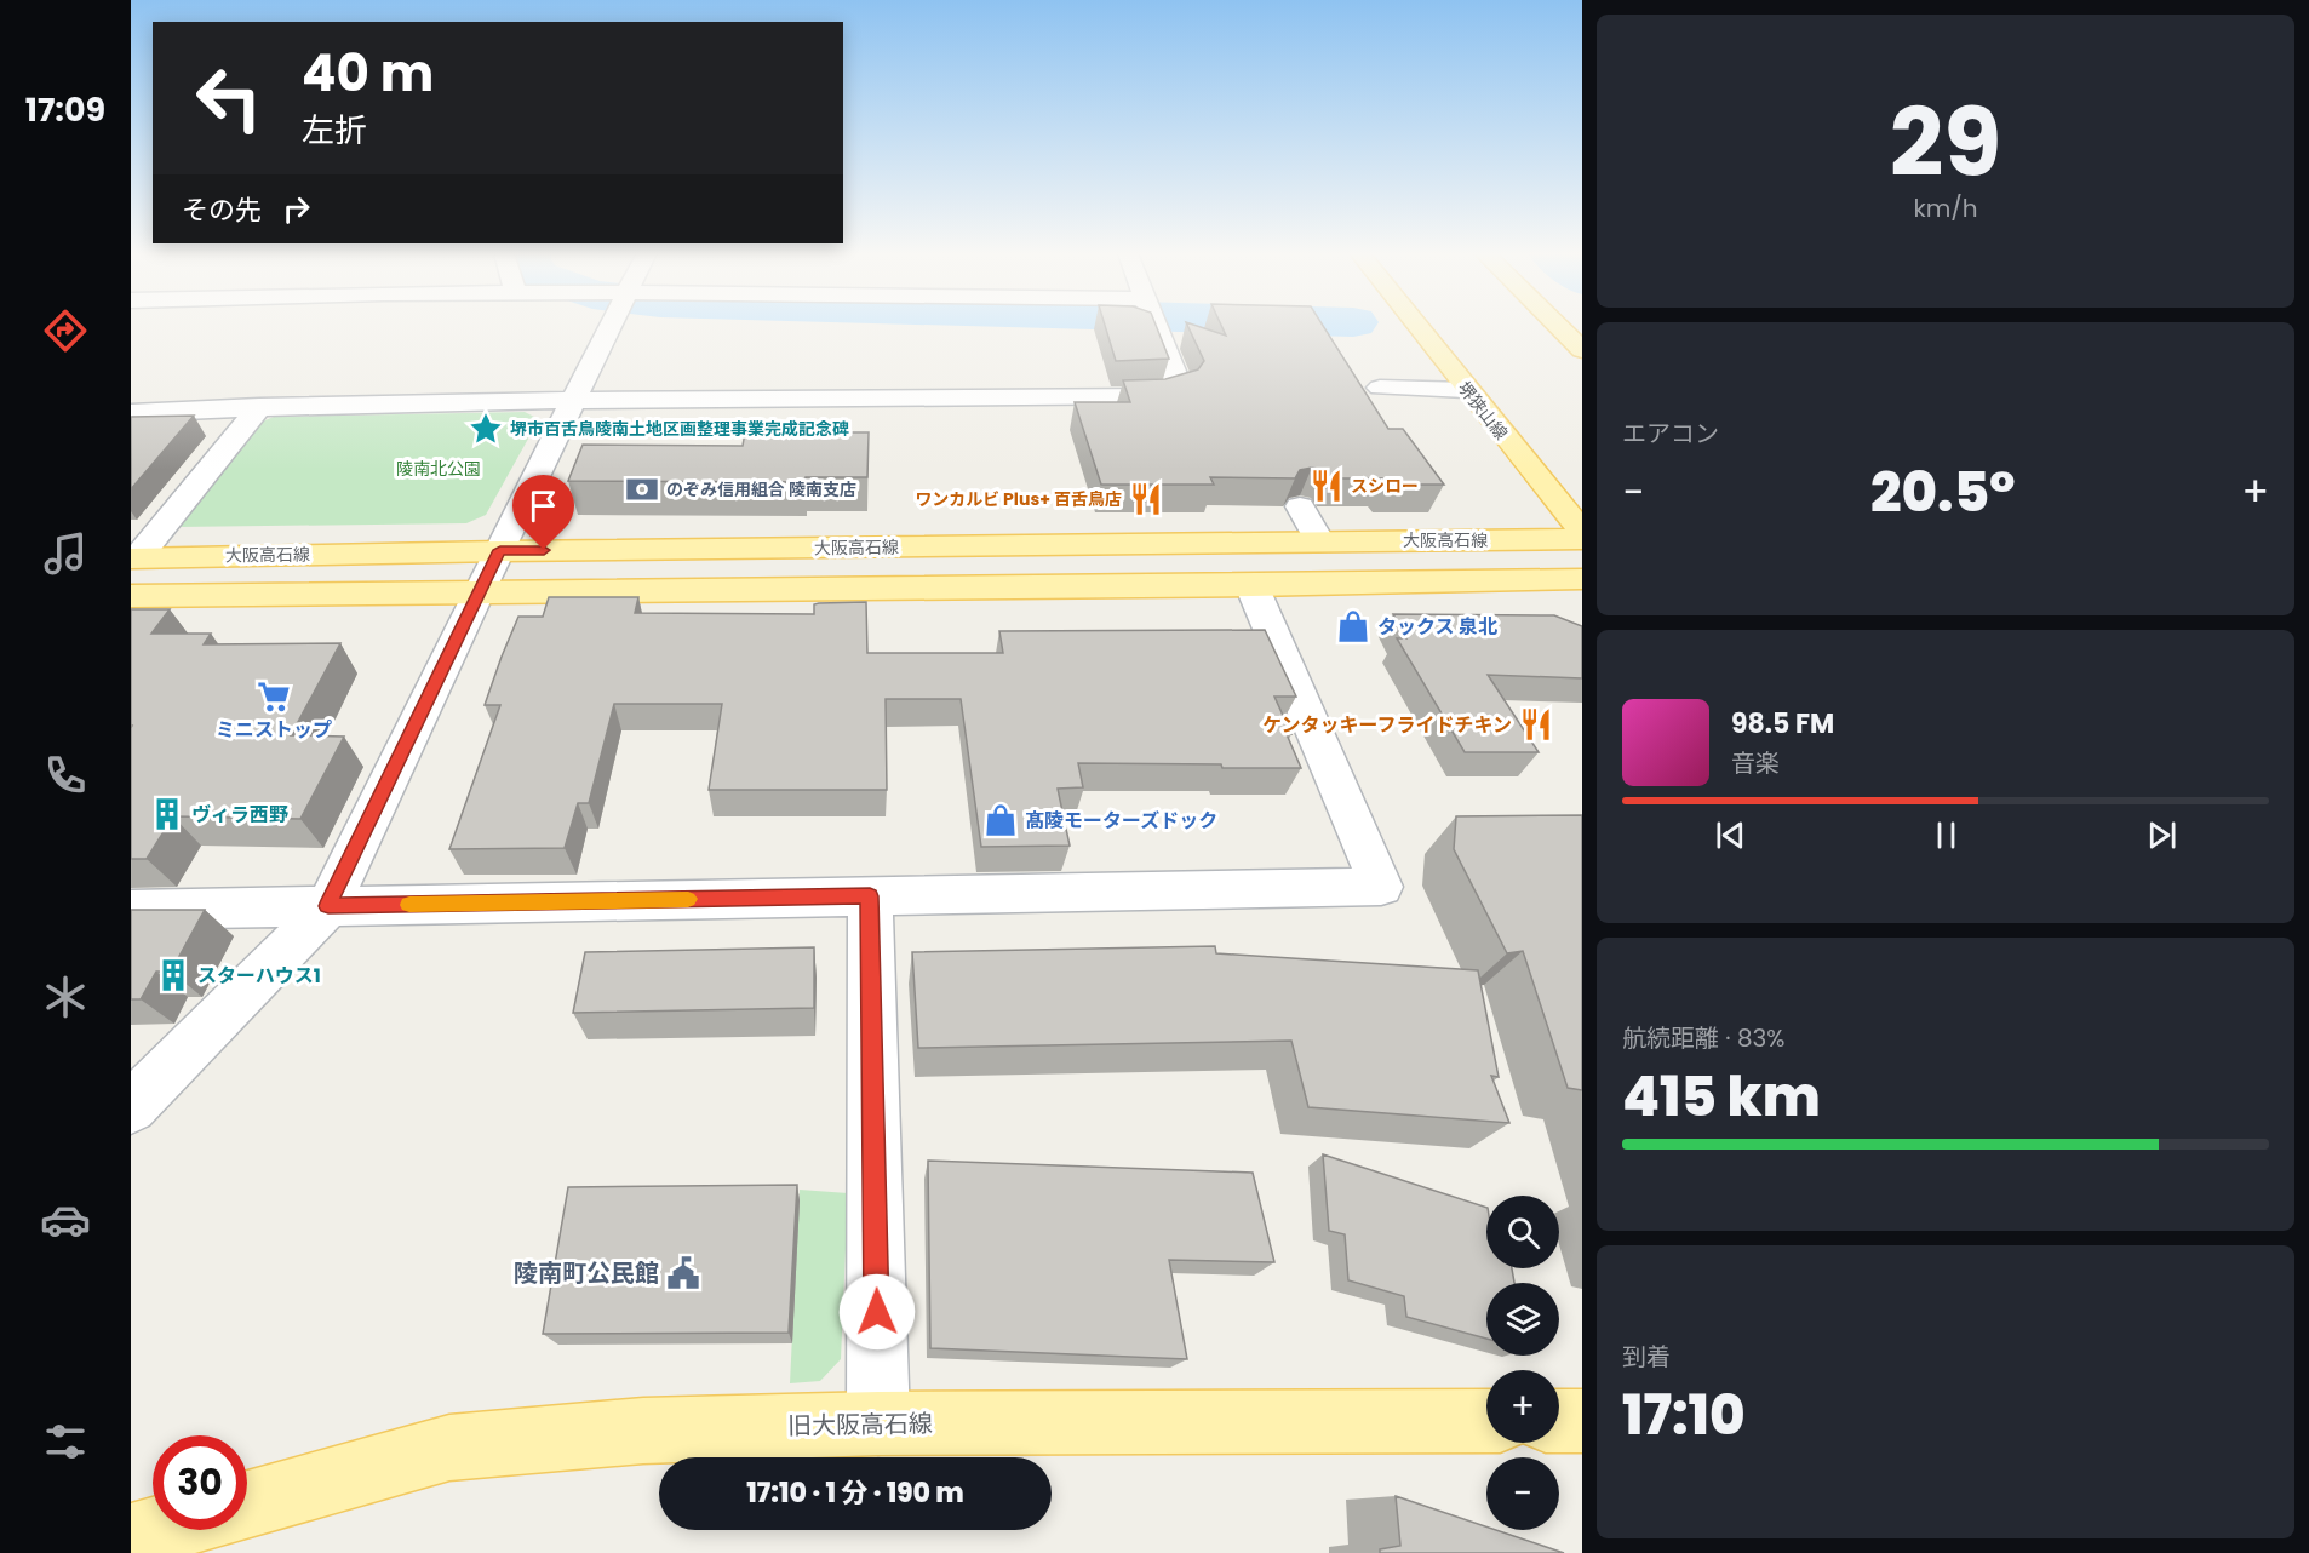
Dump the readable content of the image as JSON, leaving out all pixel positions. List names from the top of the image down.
{
  "streets": {
    "main road": ["堺狭山線", "大阪高石線", "旧大阪高石線"]
  },
  "parks": ["陵南北公園"],
  "places": {
    "place": ["堺市百舌鳥陵南土地区画整理事業完成記念碑"],
    "restaurant": ["スシロー", "ワンカルビ Plus+ 百舌鳥店", "ケンタッキーフライドチキン"],
    "bank": ["のぞみ信用組合 陵南支店"],
    "shop": ["タックス 泉北", "髙陵モーターズドック"],
    "supermarket": ["ミニストップ"],
    "building": ["ヴィラ西野", "スターハウス1"],
    "public building": ["陵南町公民館"]
  },
  "page": {
    "tabs": "17:09",
    "tile": [
      ["29", "km/h"],
      "エアコン",
      ["航続距離 · 83%", "415 km"],
      ["到着", "17:10"]
    ],
    "turn": ["40 m", "左折"],
    "then": "その先",
    "heat": ["−", "20.5°", "+"],
    "song": ["98.5 FM", "音楽"],
    "map_buttons": ["+", "−"],
    "limit": "30",
    "trip": "17:10 · 1 分 · 190 m"
  }
}
